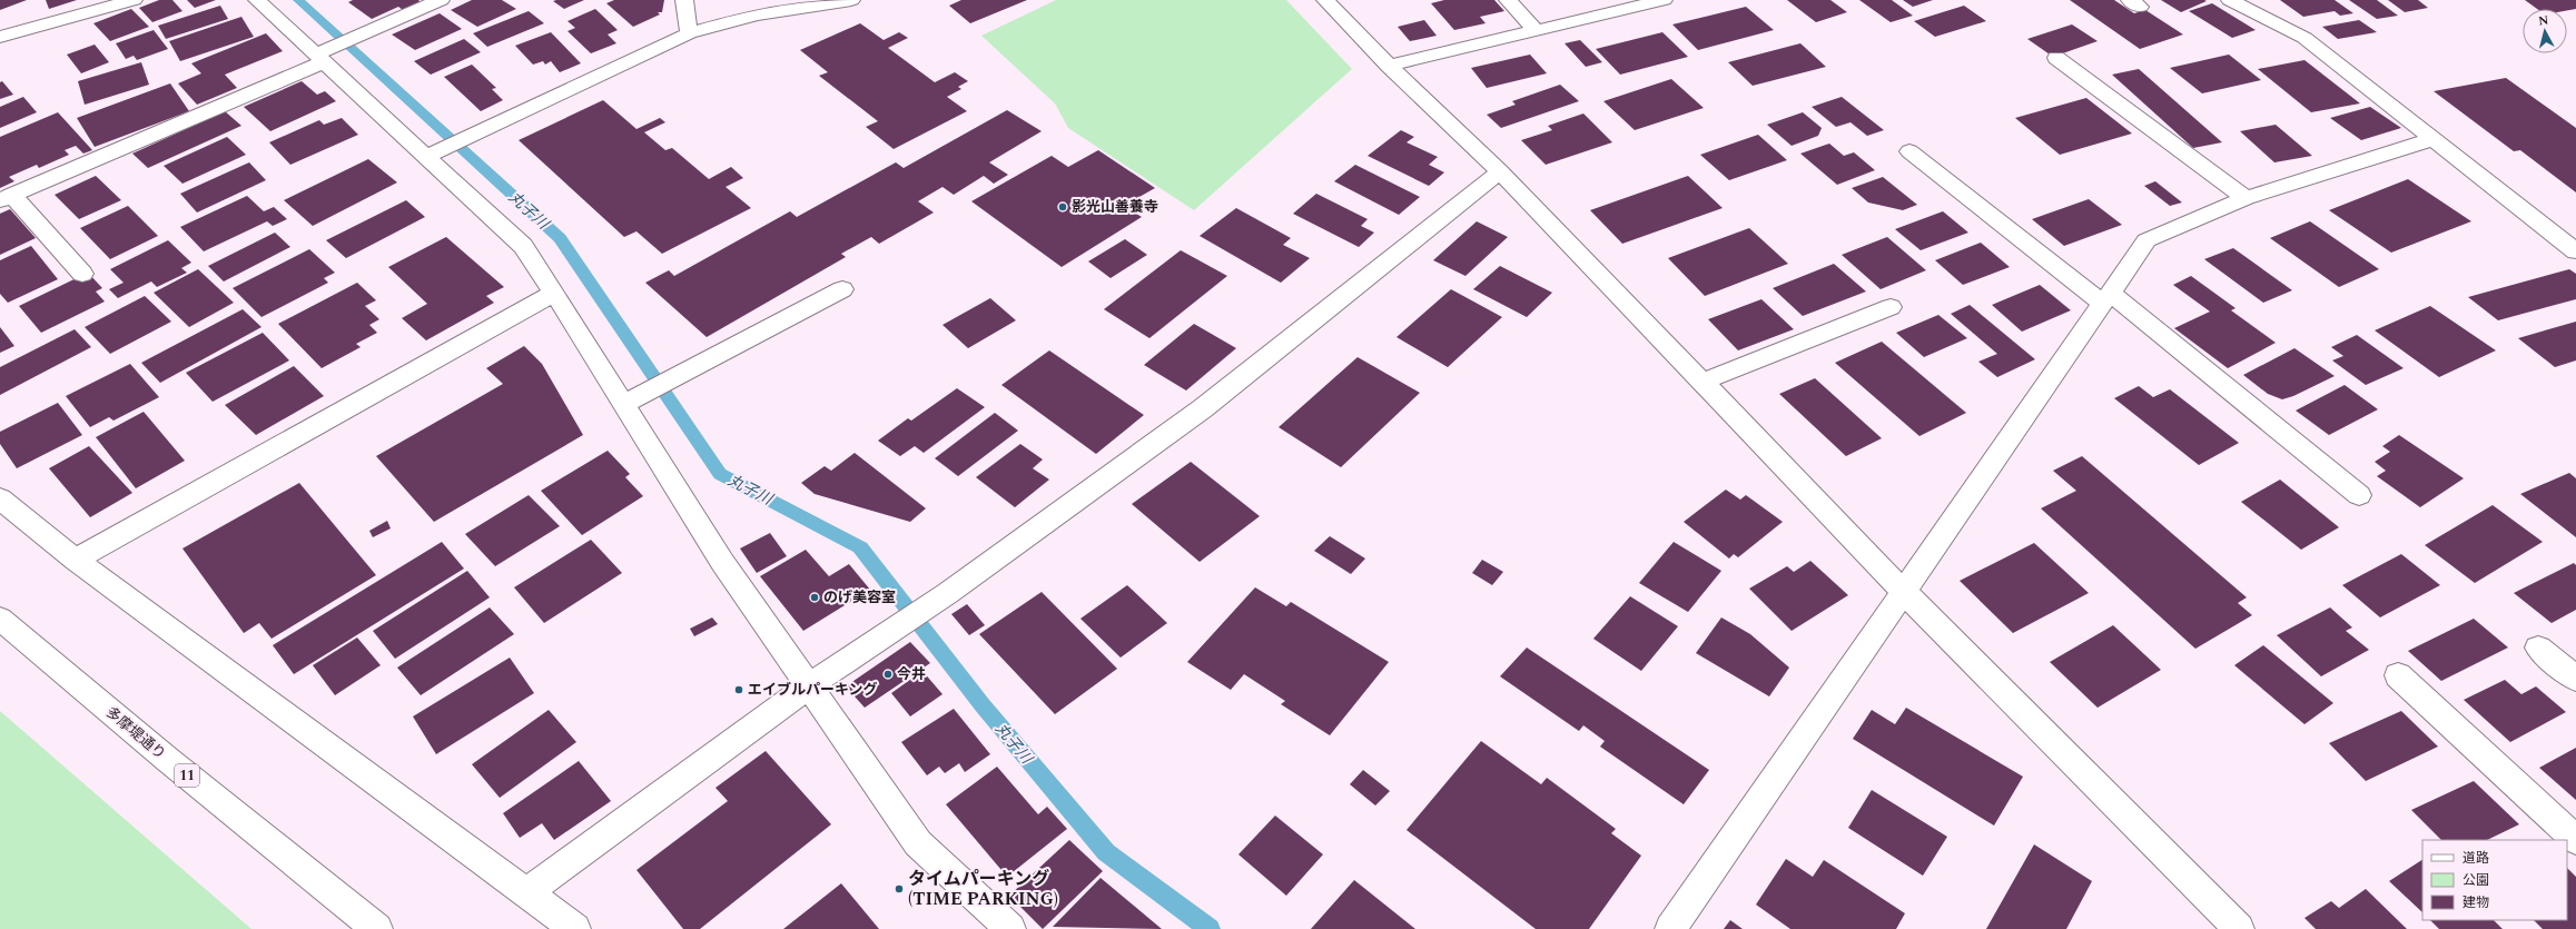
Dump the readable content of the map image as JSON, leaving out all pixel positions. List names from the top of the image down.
{
  "streets": {
    "street": ["多摩堤通り", "11"]
  },
  "water": ["丸子川"],
  "places": [
    "影光山善養寺",
    "のげ美容室",
    "今井",
    "エイブルパーキング",
    "タイムパーキング (TIME PARKING)"
  ],
  "legend": ["道路", "公園", "建物"],
  "north": "top"
}
